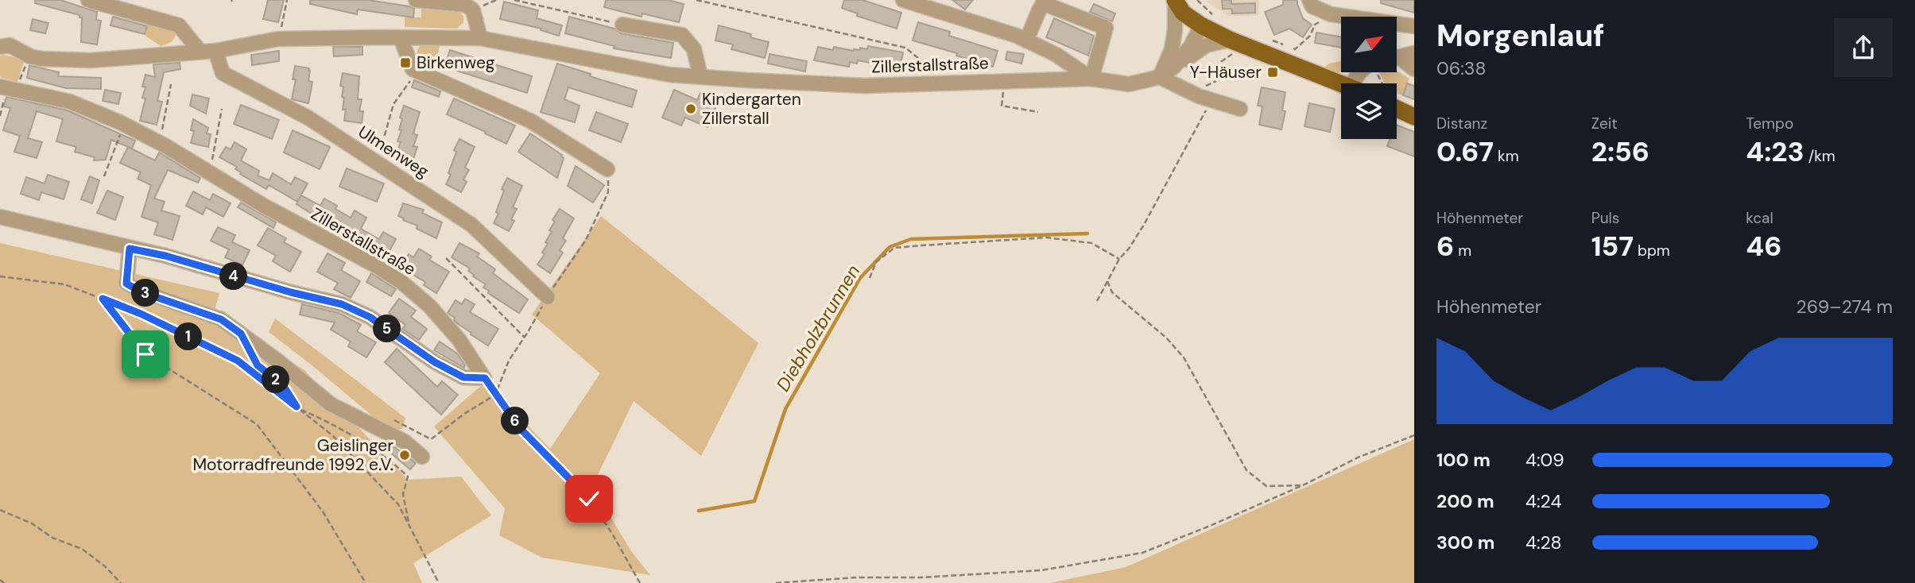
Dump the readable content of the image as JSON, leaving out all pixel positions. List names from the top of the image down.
{
  "streets": {
    "street": ["Zillerstallstraße", "Ulmenweg"]
  },
  "crossings": [
    ["Zillerstallstraße", "Ulmenweg"]
  ],
  "water": ["Diebholzbrunnen"],
  "places": {
    "transit": ["Birkenweg", "Y-Häuser"],
    "other": ["Kindergarten Zillerstall", "Geislinger Motorradfreunde 1992 e.V."]
  },
  "north": "top right",
  "page": {
    "heading": ["Morgenlauf", "06:38"],
    "stats": [
      ["Distanz", "0.67 km"],
      ["Zeit", "2:56"],
      ["Tempo", "4:23 /km"],
      ["Höhenmeter", "6 m"],
      ["Puls", "157 bpm"],
      ["kcal", "46"]
    ],
    "pins": [
      "4",
      "3",
      "5",
      "1",
      "2",
      "6"
    ],
    "chart": ["Höhenmeter", "269–274 m"],
    "list": [
      {
        "name": "100 m",
        "note": "4:09"
      },
      {
        "name": "200 m",
        "note": "4:24"
      },
      {
        "name": "300 m",
        "note": "4:28"
      }
    ]
  }
}
